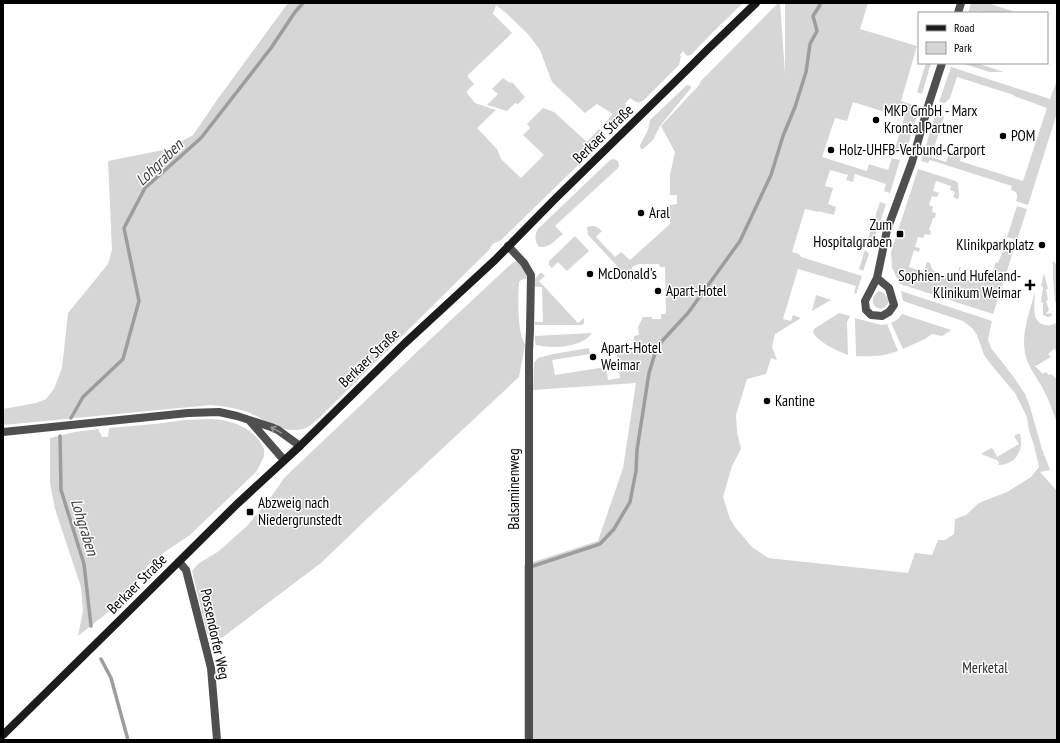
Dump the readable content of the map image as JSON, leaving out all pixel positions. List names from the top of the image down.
{
  "streets": {
    "main road": ["Berkaer Straße"],
    "street": ["Balsaminenweg", "Possendorfer Weg"]
  },
  "crossings": [
    ["Berkaer Straße", "Balsaminenweg"],
    ["Berkaer Straße", "Possendorfer Weg"]
  ],
  "water": ["Lohgraben"],
  "parks": ["Merketal"],
  "places": {
    "other": [
      "MKP GmbH - Marx Krontal Partner",
      "POM",
      "Holz-UHFB-Verbund-Carport",
      "Aral",
      "Klinikparkplatz",
      "McDonald's",
      "Apart-Hotel",
      "Apart-Hotel Weimar",
      "Kantine"
    ],
    "transit": ["Zum Hospitalgraben", "Abzweig nach Niedergrunstedt"],
    "health": ["Sophien- und Hufeland- Klinikum Weimar"]
  },
  "legend": ["Road", "Park"]
}
